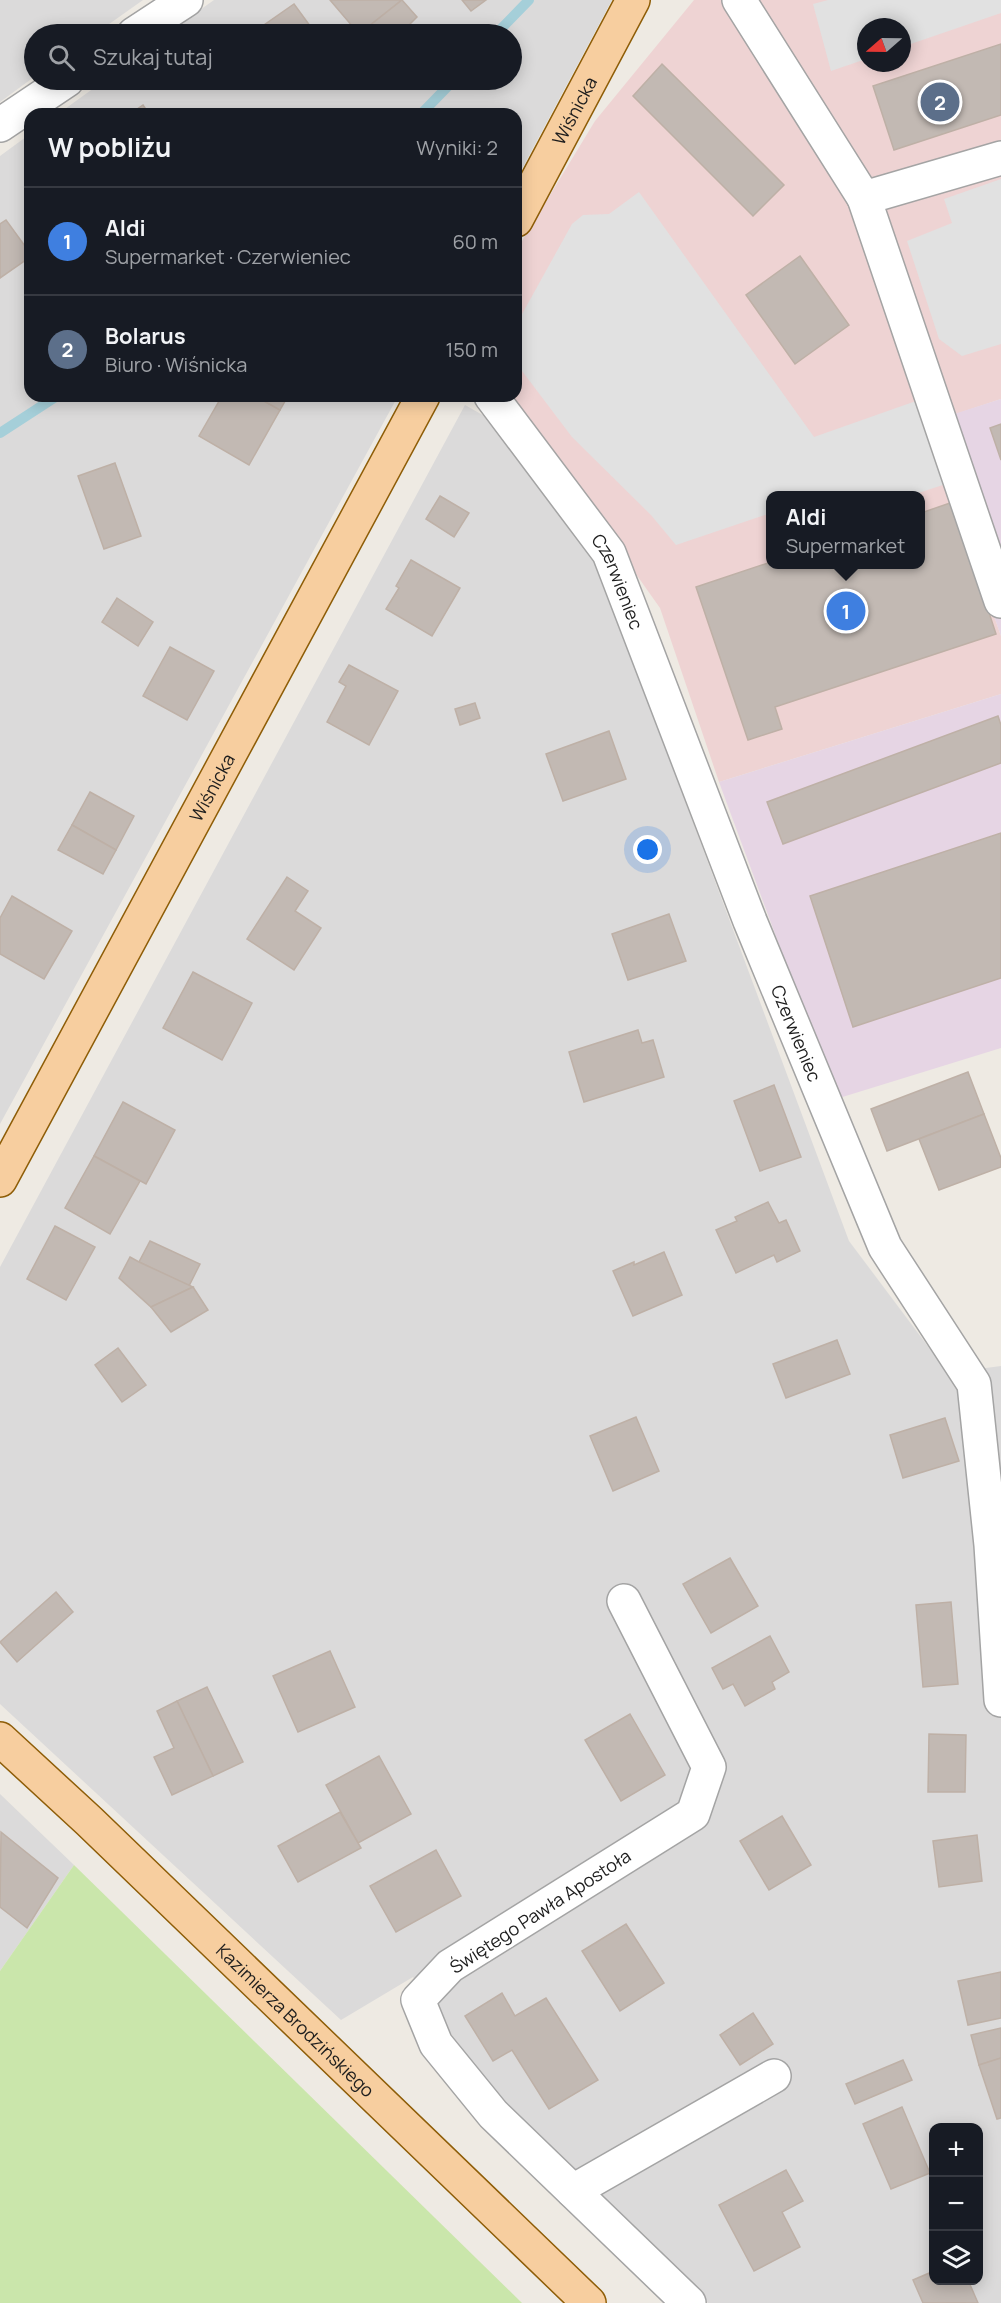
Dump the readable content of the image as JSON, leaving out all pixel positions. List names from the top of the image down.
{
  "streets": {
    "main road": ["Wiśnicka", "Kazimierza Brodzińskiego"],
    "street": ["Czerwieniec", "Świętego Pawła Apostoła"]
  },
  "north": "left",
  "page": {
    "search": "Szukaj tutaj",
    "pins": ["2", "1"],
    "heading": ["W pobliżu", "Wyniki: 2"],
    "list": [
      {
        "mark": "1",
        "name": "Aldi",
        "note": "Supermarket · Czerwieniec",
        "value": "60 m"
      },
      {
        "mark": "2",
        "name": "Bolarus",
        "note": "Biuro · Wiśnicka",
        "value": "150 m"
      }
    ],
    "popup": ["Aldi", "Supermarket"],
    "map_buttons": ["+", "−"]
  }
}
